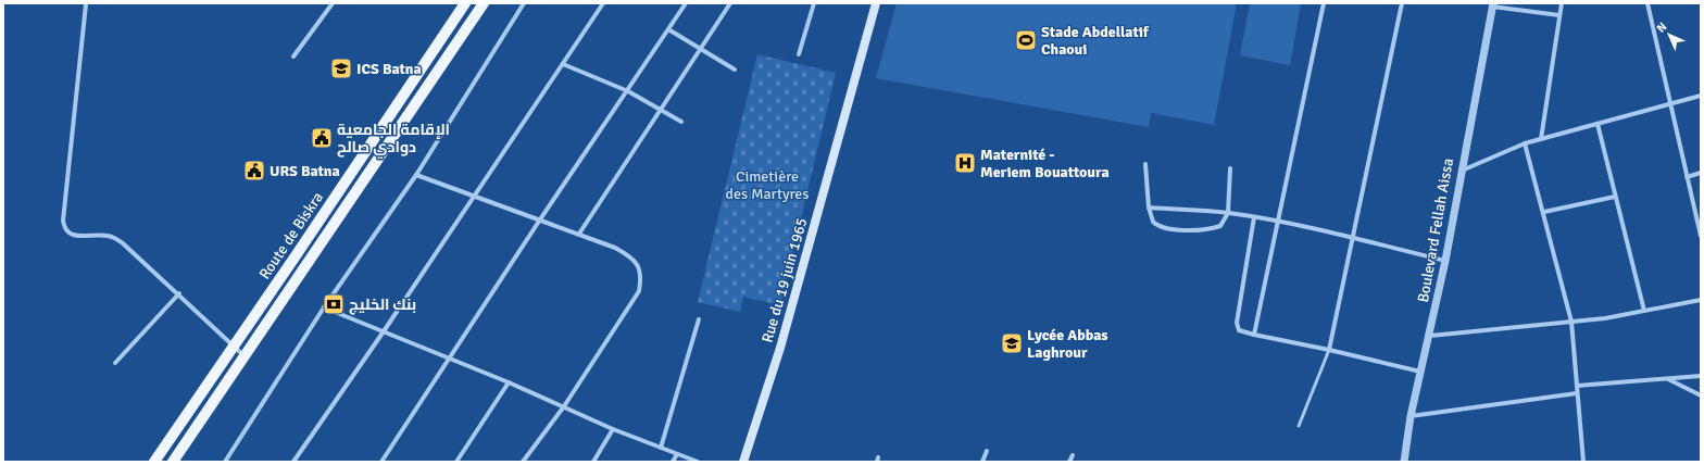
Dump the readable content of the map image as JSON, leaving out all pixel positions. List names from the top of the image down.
{
  "streets": {
    "main road": ["Route de Biskra", "Rue du 19 juin 1965"],
    "street": ["Boulevard Fellah Aissa"]
  },
  "parks": ["Cimetière des Martyres"],
  "places": {
    "sports": ["Stade Abdellatif Chaoui"],
    "school or university": ["ICS Batna", "Lycée Abbas Laghrour"],
    "public building": ["الإقامة الجامعية دوادي صالح", "URS Batna"],
    "hospital": ["Maternité - Meriem Bouattoura"],
    "bank": ["بنك الخليج"]
  },
  "north": "top left"
}
